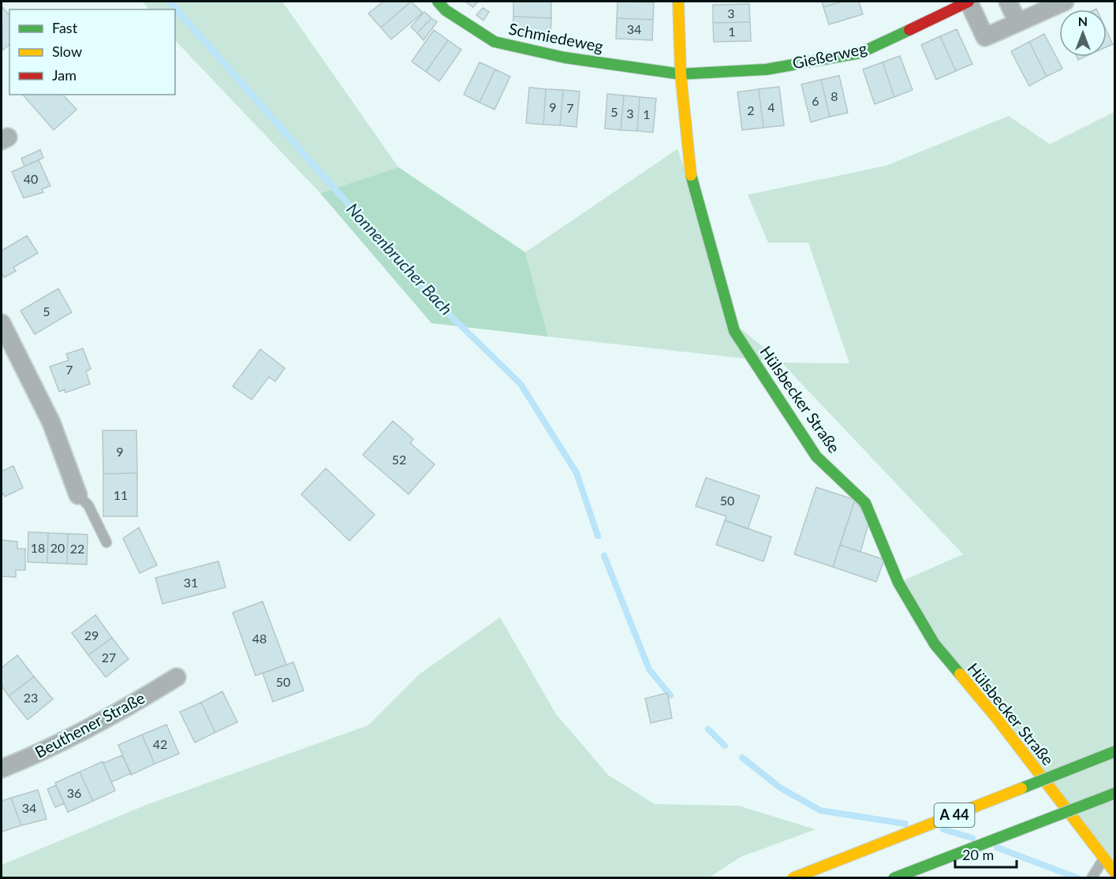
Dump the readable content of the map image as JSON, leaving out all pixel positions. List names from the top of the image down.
{
  "streets": {
    "main road": [
      "Schmiedeweg",
      "Gießerweg",
      "Hülsbecker Straße",
      "A 44"
    ],
    "street": ["Beuthener Straße"]
  },
  "crossings": [
    ["Schmiedeweg", "Gießerweg"],
    ["Schmiedeweg", "Hülsbecker Straße"],
    ["Gießerweg", "Hülsbecker Straße"]
  ],
  "water": ["Nonnenbrucher Bach"],
  "house_numbers": [
    "3",
    "34",
    "1",
    "8",
    "6",
    "9",
    "4",
    "7",
    "2",
    "5",
    "3",
    "1",
    "40",
    "5",
    "7",
    "9",
    "52",
    "11",
    "50",
    "18",
    "20",
    "22",
    "31",
    "29",
    "48",
    "27",
    "50",
    "23",
    "42",
    "36",
    "34"
  ],
  "legend": ["Fast", "Slow", "Jam"],
  "scale_bar": "20 m",
  "north": "top"
}
